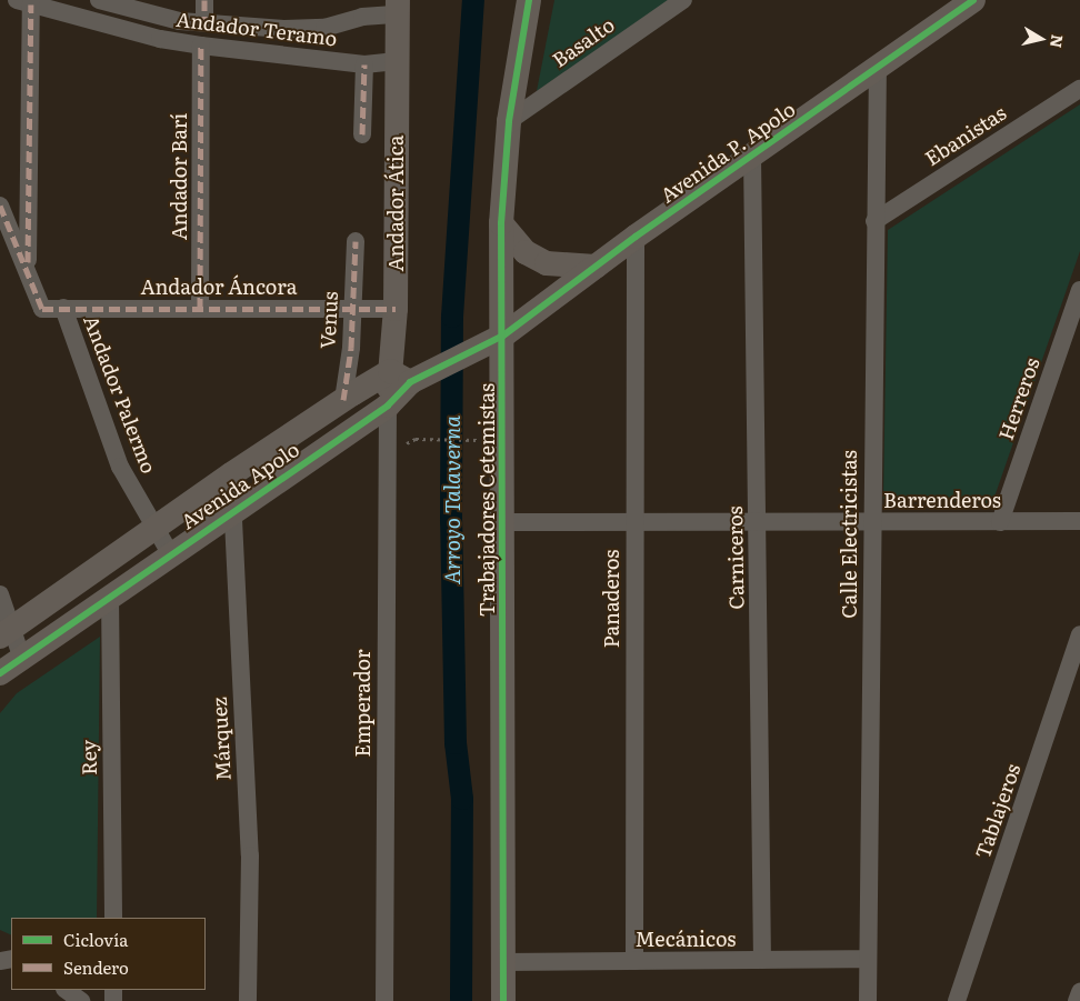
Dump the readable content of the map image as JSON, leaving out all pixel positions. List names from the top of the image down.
{
  "streets": {
    "street": [
      "Andador Teramo",
      "Basalto",
      "Ebanistas",
      "Avenida P. Apolo",
      "Andador Barí",
      "Andador Ática",
      "Andador Áncora",
      "Venus",
      "Andador Palermo",
      "Herreros",
      "Avenida Apolo",
      "Trabajadores Cetemistas",
      "Barrenderos",
      "Calle Electricistas",
      "Carniceros",
      "Panaderos",
      "Emperador",
      "Márquez",
      "Rey",
      "Tablajeros",
      "Mecánicos"
    ]
  },
  "crossings": [
    ["Andador Teramo", "Andador Barí"],
    ["Andador Teramo", "Andador Ática"],
    ["Basalto", "Trabajadores Cetemistas"],
    ["Ebanistas", "Calle Electricistas"],
    ["Avenida P. Apolo", "Avenida Apolo"],
    ["Avenida P. Apolo", "Trabajadores Cetemistas"],
    ["Avenida P. Apolo", "Calle Electricistas"],
    ["Avenida P. Apolo", "Carniceros"],
    ["Avenida P. Apolo", "Panaderos"],
    ["Andador Barí", "Andador Áncora"],
    ["Andador Ática", "Andador Áncora"],
    ["Andador Ática", "Avenida Apolo"],
    ["Andador Ática", "Emperador"],
    ["Andador Áncora", "Venus"],
    ["Andador Áncora", "Andador Palermo"],
    ["Venus", "Avenida Apolo"],
    ["Andador Palermo", "Avenida Apolo"],
    ["Herreros", "Barrenderos"],
    ["Avenida Apolo", "Trabajadores Cetemistas"],
    ["Avenida Apolo", "Emperador"],
    ["Avenida Apolo", "Márquez"],
    ["Avenida Apolo", "Rey"],
    ["Trabajadores Cetemistas", "Barrenderos"],
    ["Trabajadores Cetemistas", "Mecánicos"],
    ["Barrenderos", "Calle Electricistas"],
    ["Barrenderos", "Carniceros"],
    ["Barrenderos", "Panaderos"],
    ["Calle Electricistas", "Mecánicos"],
    ["Carniceros", "Mecánicos"],
    ["Panaderos", "Mecánicos"]
  ],
  "water": ["Arroyo Talaverna"],
  "legend": ["Ciclovía", "Sendero"],
  "north": "right"
}
